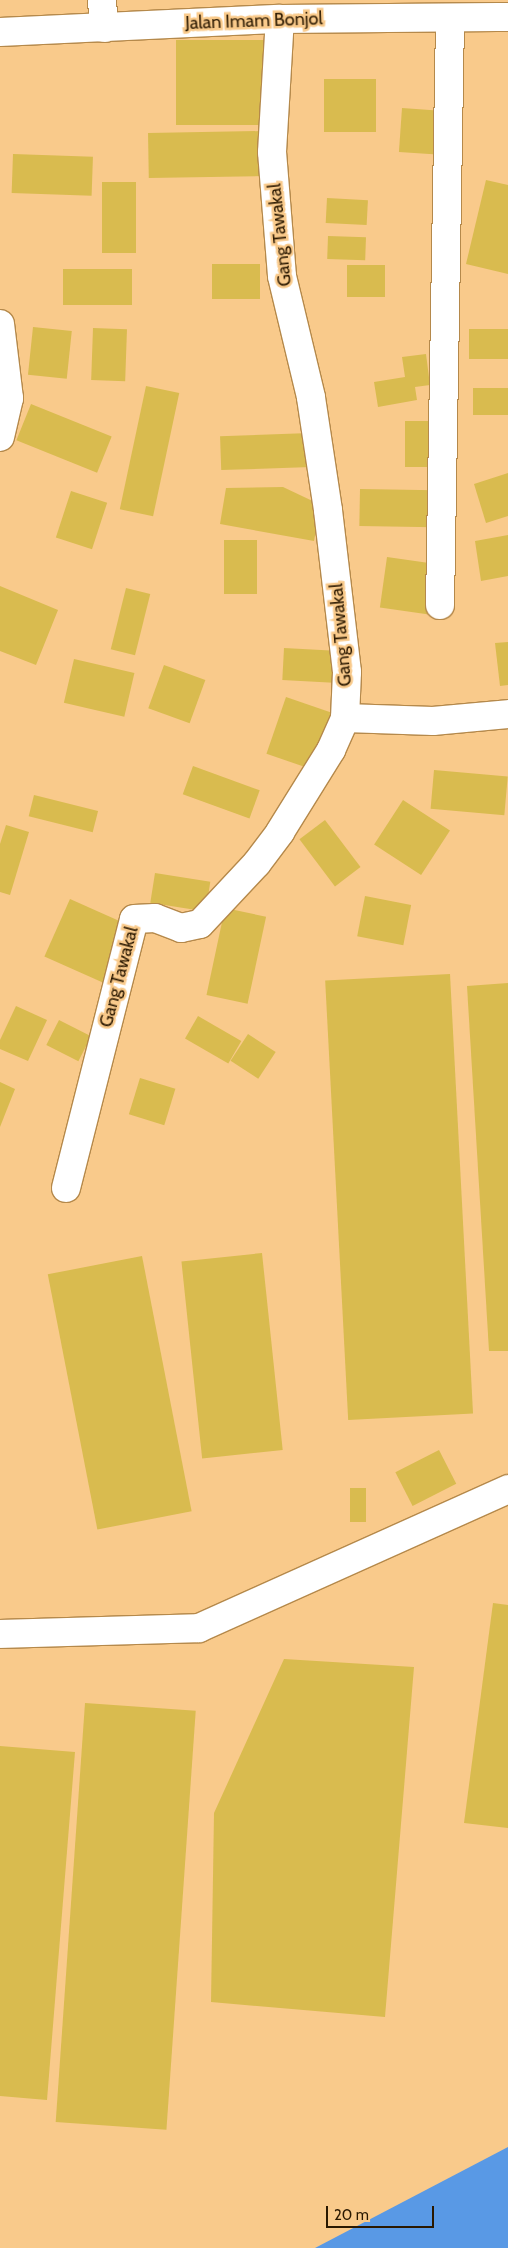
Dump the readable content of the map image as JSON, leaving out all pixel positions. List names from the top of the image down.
{
  "streets": {
    "street": ["Jalan Imam Bonjol", "Gang Tawakal"]
  },
  "crossings": [
    ["Jalan Imam Bonjol", "Gang Tawakal"]
  ],
  "scale_bar": "20 m"
}
